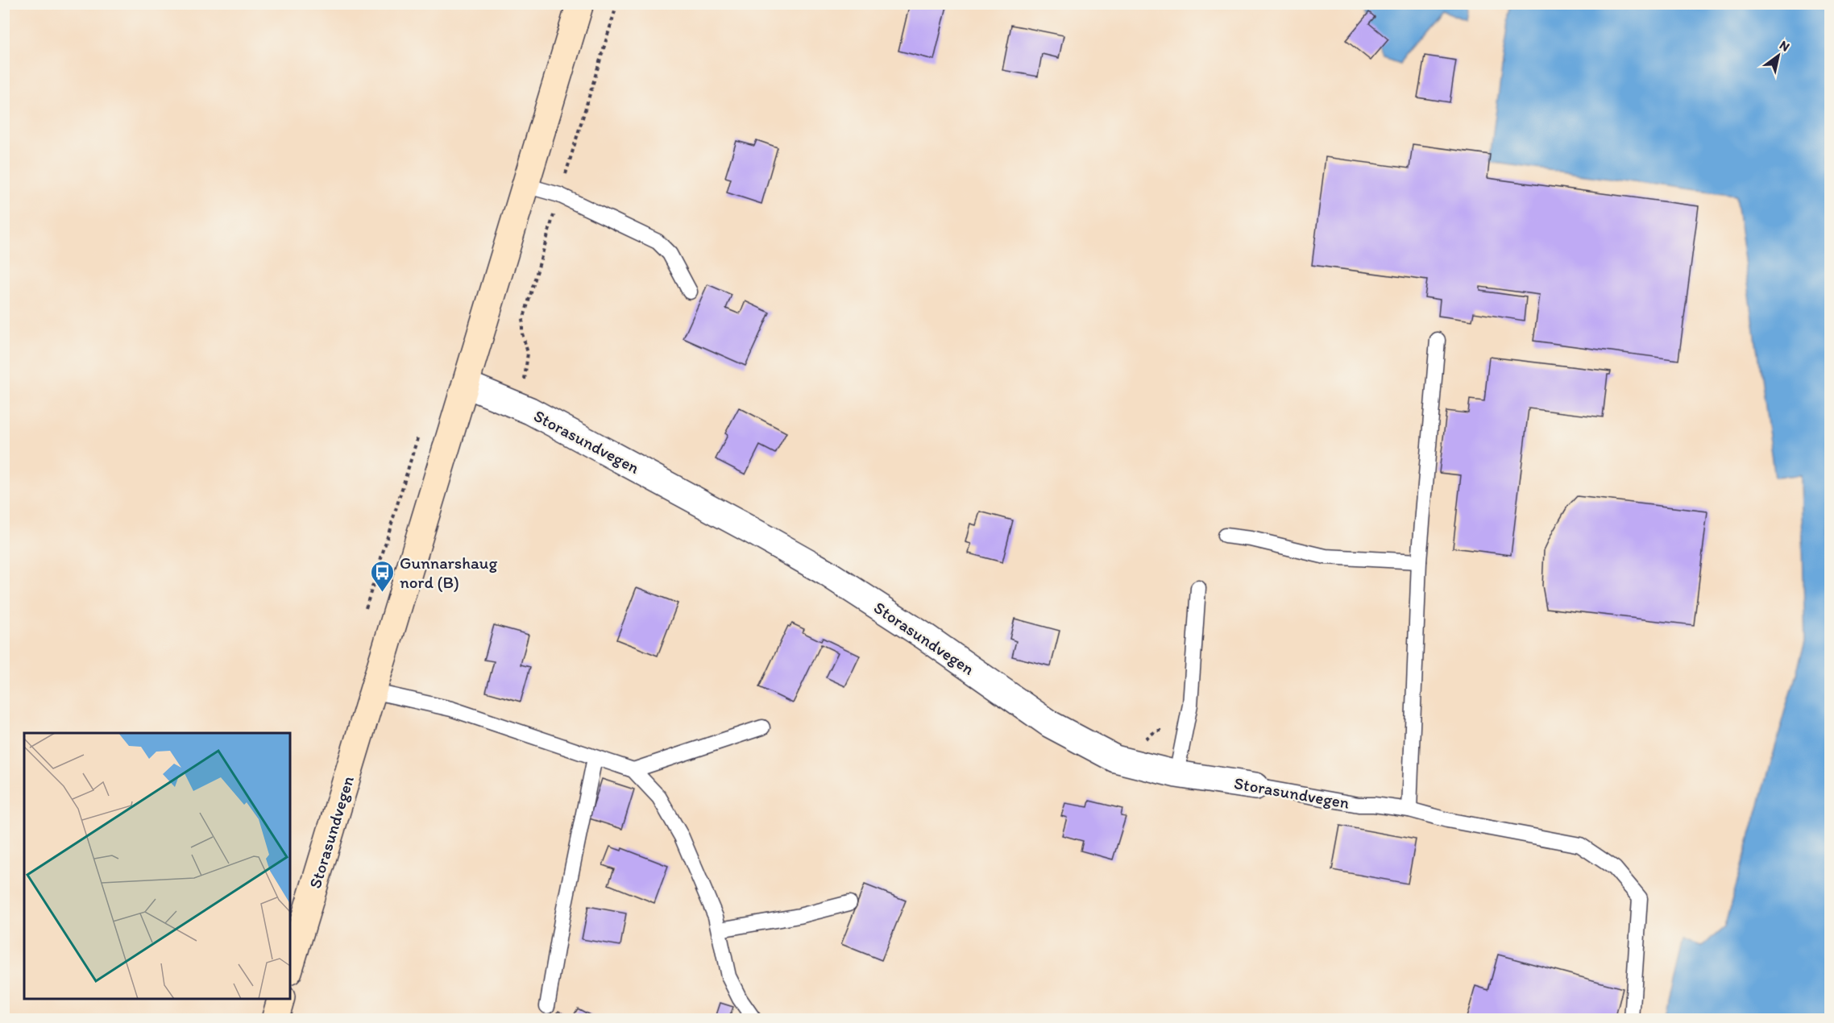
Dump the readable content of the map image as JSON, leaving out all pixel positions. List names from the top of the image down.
{
  "streets": {
    "main road": ["Storasundvegen"]
  },
  "places": {
    "bus stop": ["Gunnarshaug nord (B)"]
  },
  "north": "top right"
}
